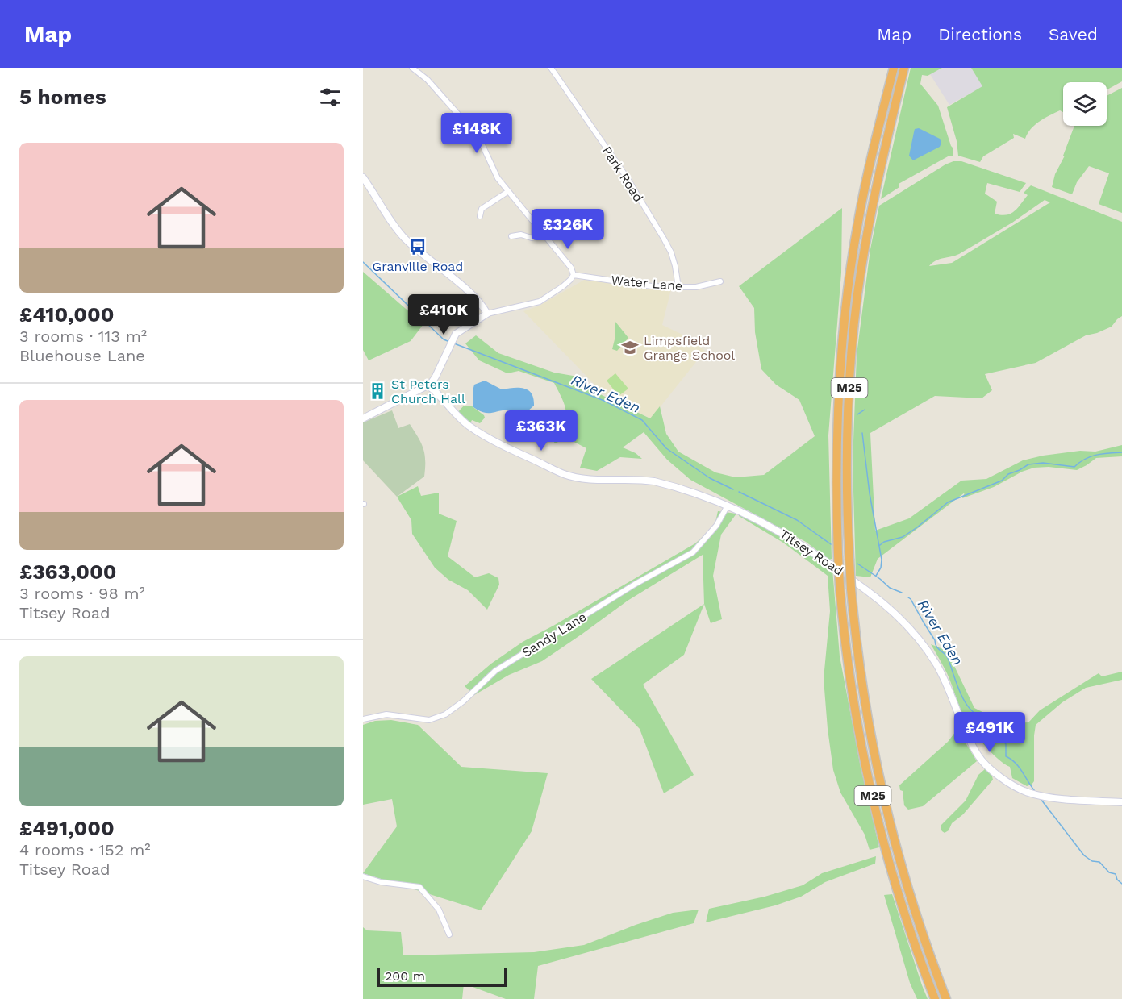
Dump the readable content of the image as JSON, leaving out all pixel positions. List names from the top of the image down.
{
  "streets": {
    "highway": ["M25"],
    "main road": ["Titsey Road"],
    "street": ["Park Road", "Water Lane", "Sandy Lane"]
  },
  "crossings": [
    ["Park Road", "Water Lane"],
    ["Titsey Road", "Sandy Lane"]
  ],
  "water": ["River Eden"],
  "places": {
    "bus stop": ["Granville Road"],
    "school or university": ["Limpsfield Grange School"],
    "building": ["St Peters Church Hall"]
  },
  "scale_bar": "200 m",
  "page": {
    "header": "Map",
    "nav": ["Map", "Directions", "Saved"],
    "heading": "5 homes",
    "price": [
      "£148K",
      "£326K",
      "£410K",
      "£363K",
      "£491K"
    ],
    "list": [
      {
        "name": "£410,000",
        "note": "3 rooms · 113 m² · Bluehouse Lane"
      },
      {
        "name": "£363,000",
        "note": "3 rooms · 98 m² · Titsey Road"
      },
      {
        "name": "£491,000",
        "note": "4 rooms · 152 m² · Titsey Road"
      }
    ],
    "scale": "200 m"
  }
}
